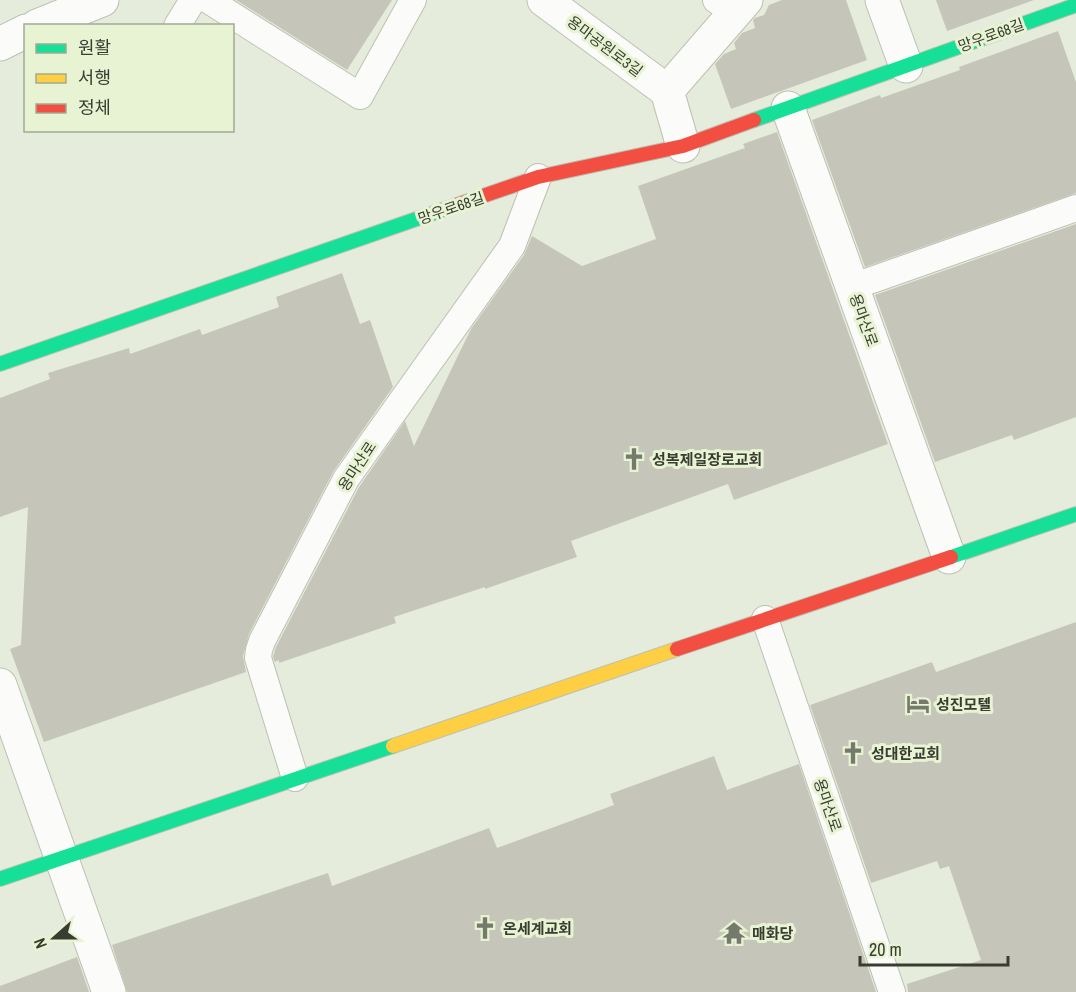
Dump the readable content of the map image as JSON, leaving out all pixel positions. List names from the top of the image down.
{
  "streets": {
    "street": ["망우로68길", "용마공원로3길", "용마산로"]
  },
  "crossings": [
    ["망우로68길", "용마산로"]
  ],
  "places": {
    "church": ["성복제일장로교회", "성대한교회", "온세계교회"],
    "hotel": ["성진모텔"],
    "temple": ["매화당"]
  },
  "legend": ["원활", "서행", "정체"],
  "scale_bar": "20 m",
  "north": "left"
}
